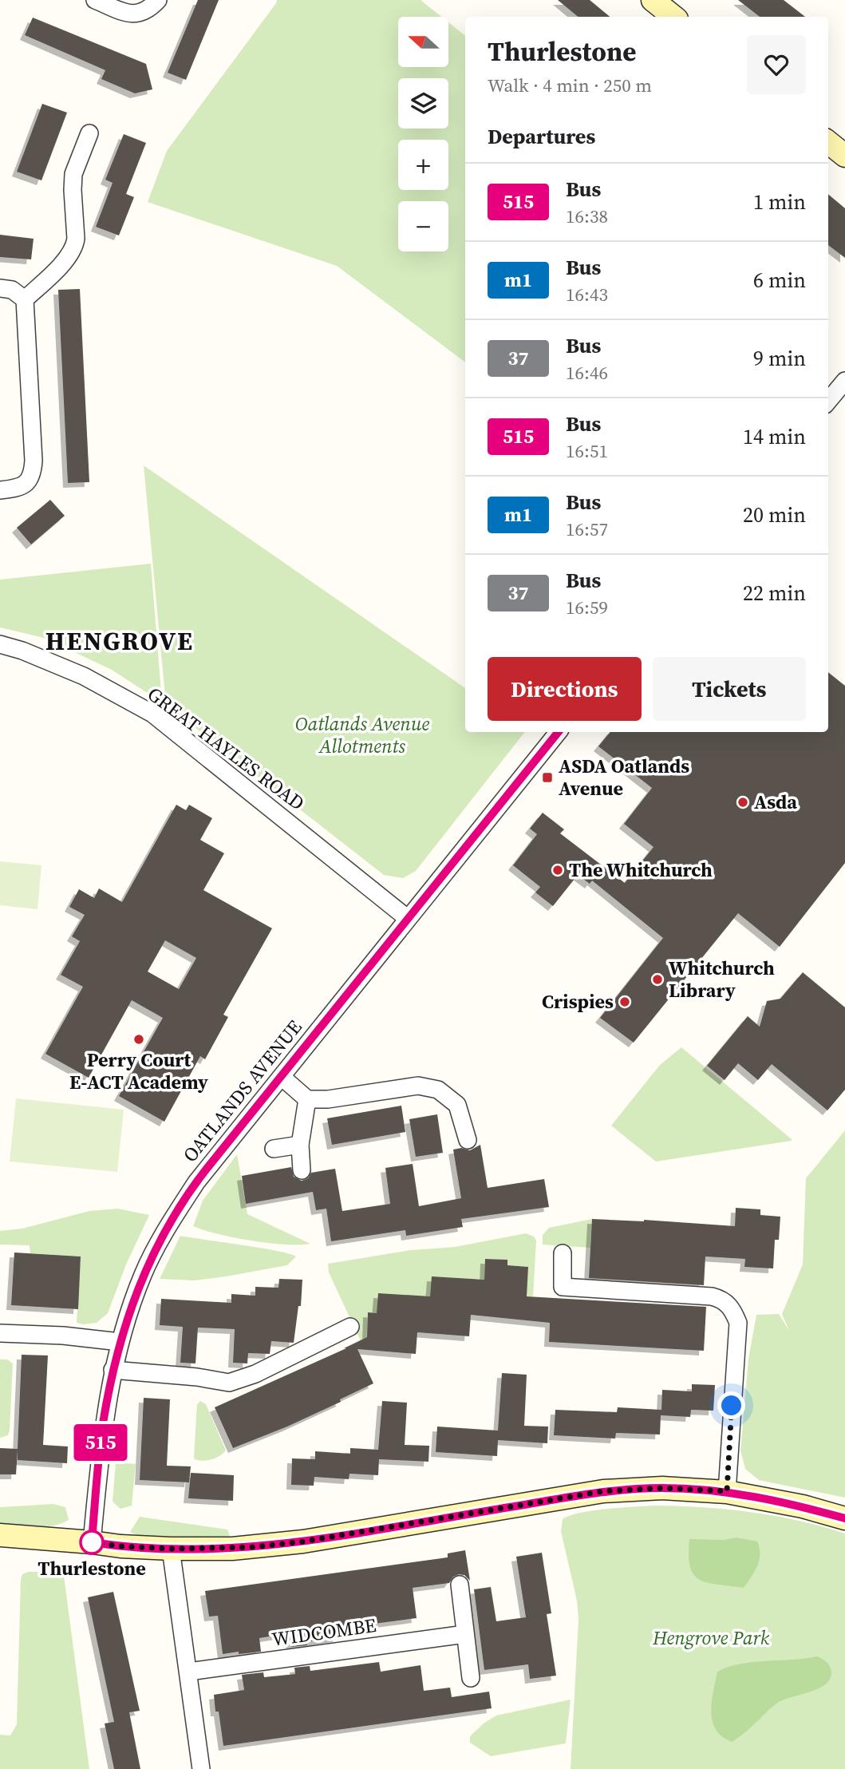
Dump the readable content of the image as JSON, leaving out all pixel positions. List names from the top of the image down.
{
  "streets": {
    "street": ["GREAT HAYLES ROAD", "OATLANDS AVENUE", "WIDCOMBE"]
  },
  "crossings": [
    ["GREAT HAYLES ROAD", "OATLANDS AVENUE"]
  ],
  "districts": ["HENGROVE"],
  "parks": ["Oatlands Avenue Allotments", "Hengrove Park"],
  "places": {
    "transit": ["ASDA Oatlands Avenue"],
    "other": [
      "Asda",
      "The Whitchurch",
      "Whitchurch Library",
      "Crispies",
      "Perry Court E-ACT Academy",
      "Thurlestone"
    ]
  },
  "lines": ["bus line 515"],
  "north": "left",
  "page": {
    "on_map": "515",
    "map_buttons": ["+", "−"],
    "heading": [
      ["Thurlestone", "Walk · 4 min · 250 m"],
      "Departures"
    ],
    "list": [
      {
        "mark": "515",
        "name": "Bus",
        "note": "16:38",
        "value": "1 min"
      },
      {
        "mark": "m1",
        "name": "Bus",
        "note": "16:43",
        "value": "6 min"
      },
      {
        "mark": "37",
        "name": "Bus",
        "note": "16:46",
        "value": "9 min"
      },
      {
        "mark": "515",
        "name": "Bus",
        "note": "16:51",
        "value": "14 min"
      },
      {
        "mark": "m1",
        "name": "Bus",
        "note": "16:57",
        "value": "20 min"
      },
      {
        "mark": "37",
        "name": "Bus",
        "note": "16:59",
        "value": "22 min"
      }
    ],
    "buttons": ["Directions", "Tickets"]
  }
}
